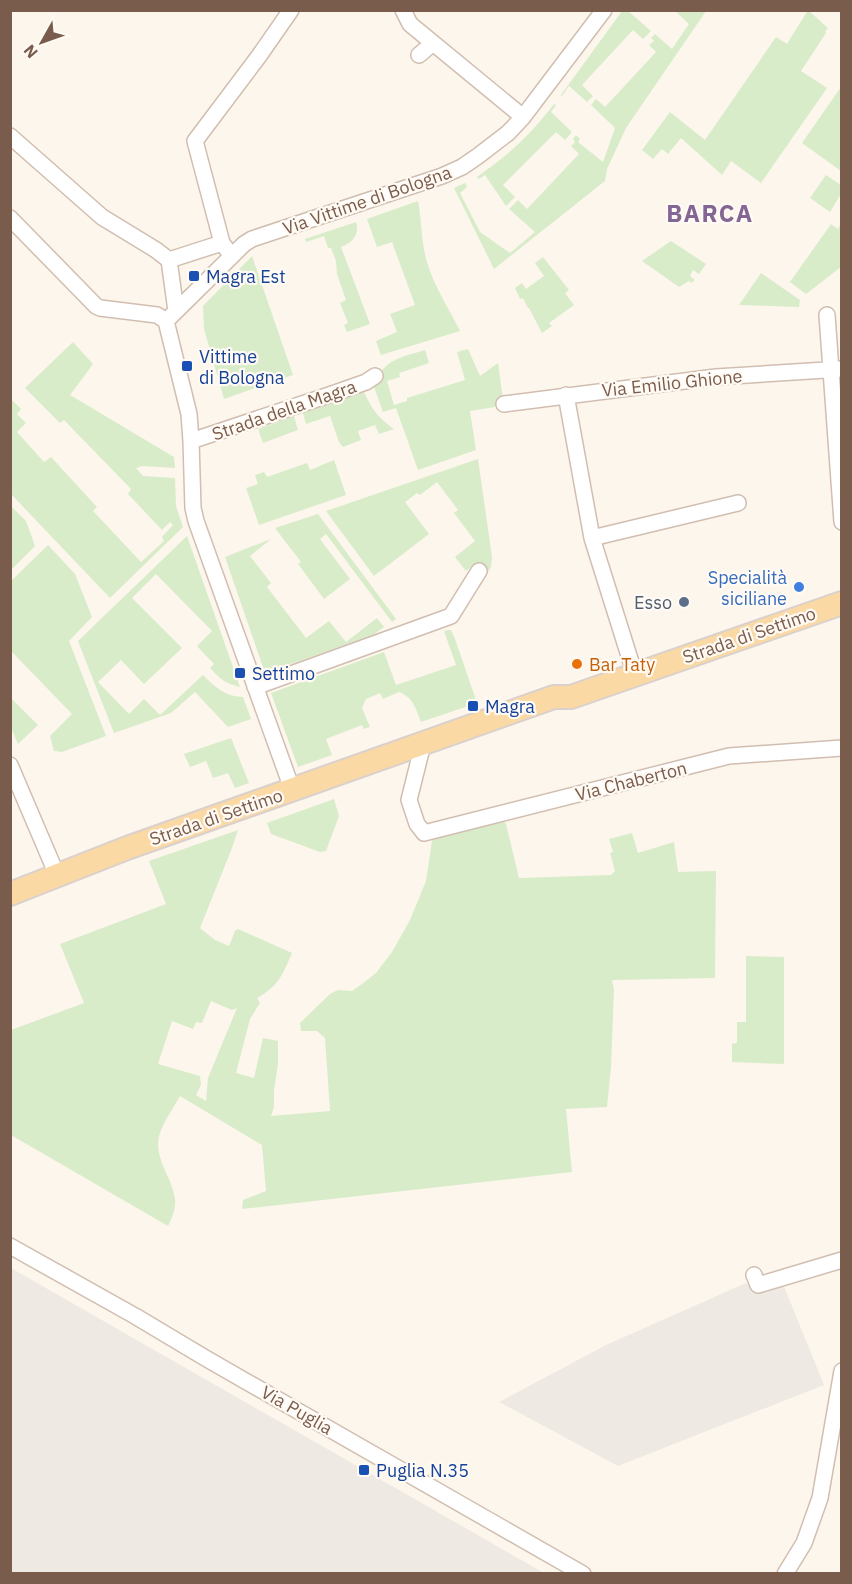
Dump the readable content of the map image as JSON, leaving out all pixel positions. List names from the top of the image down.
{
  "streets": {
    "main road": ["Strada di Settimo"],
    "street": [
      "Via Vittime di Bologna",
      "Via Emilio Ghione",
      "Strada della Magra",
      "Via Chaberton",
      "Via Puglia"
    ]
  },
  "crossings": [
    ["Via Vittime di Bologna", "Strada della Magra"],
    ["Strada della Magra", "Strada di Settimo"],
    ["Strada di Settimo", "Via Chaberton"]
  ],
  "districts": ["BARCA"],
  "places": {
    "transit": [
      "Magra Est",
      "Vittime di Bologna",
      "Settimo",
      "Magra",
      "Puglia N.35"
    ],
    "other": ["Specialità siciliane", "Esso", "Bar Taty"]
  },
  "north": "bottom left"
}
